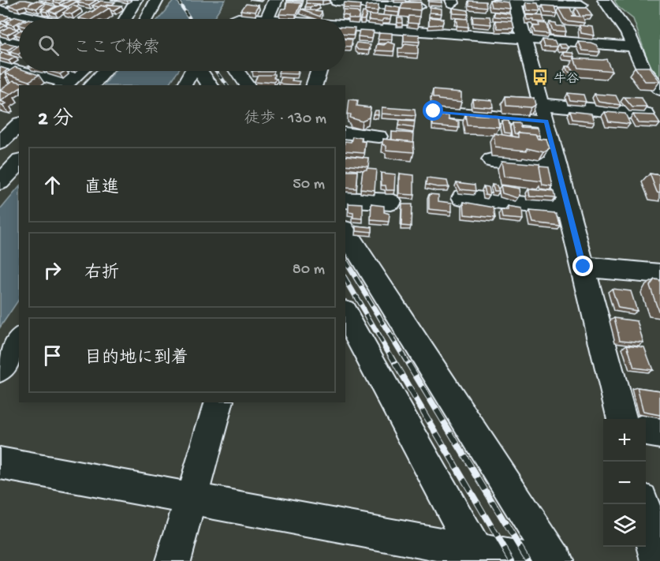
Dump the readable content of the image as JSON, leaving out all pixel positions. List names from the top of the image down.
{
  "places": {
    "bus stop": ["牛谷"]
  },
  "page": {
    "search": "ここで検索",
    "heading": ["2 分", "徒歩 · 130 m"],
    "list": [
      ["直進", "50 m"],
      ["右折", "80 m"],
      "目的地に到着"
    ],
    "map_buttons": ["+", "−"]
  }
}
